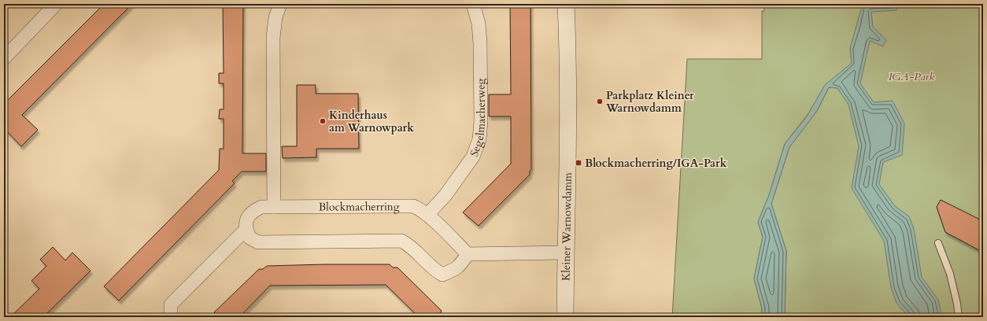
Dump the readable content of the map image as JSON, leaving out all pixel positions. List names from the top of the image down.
{
  "streets": {
    "street": ["Segelmacherweg", "Blockmacherring", "Kleiner Warnowdamm"]
  },
  "crossings": [
    ["Segelmacherweg", "Blockmacherring"]
  ],
  "parks": ["IGA-Park"],
  "places": {
    "other": ["Parkplatz Kleiner Warnowdamm", "Kinderhaus am Warnowpark"],
    "transit": ["Blockmacherring/IGA-Park"]
  }
}
